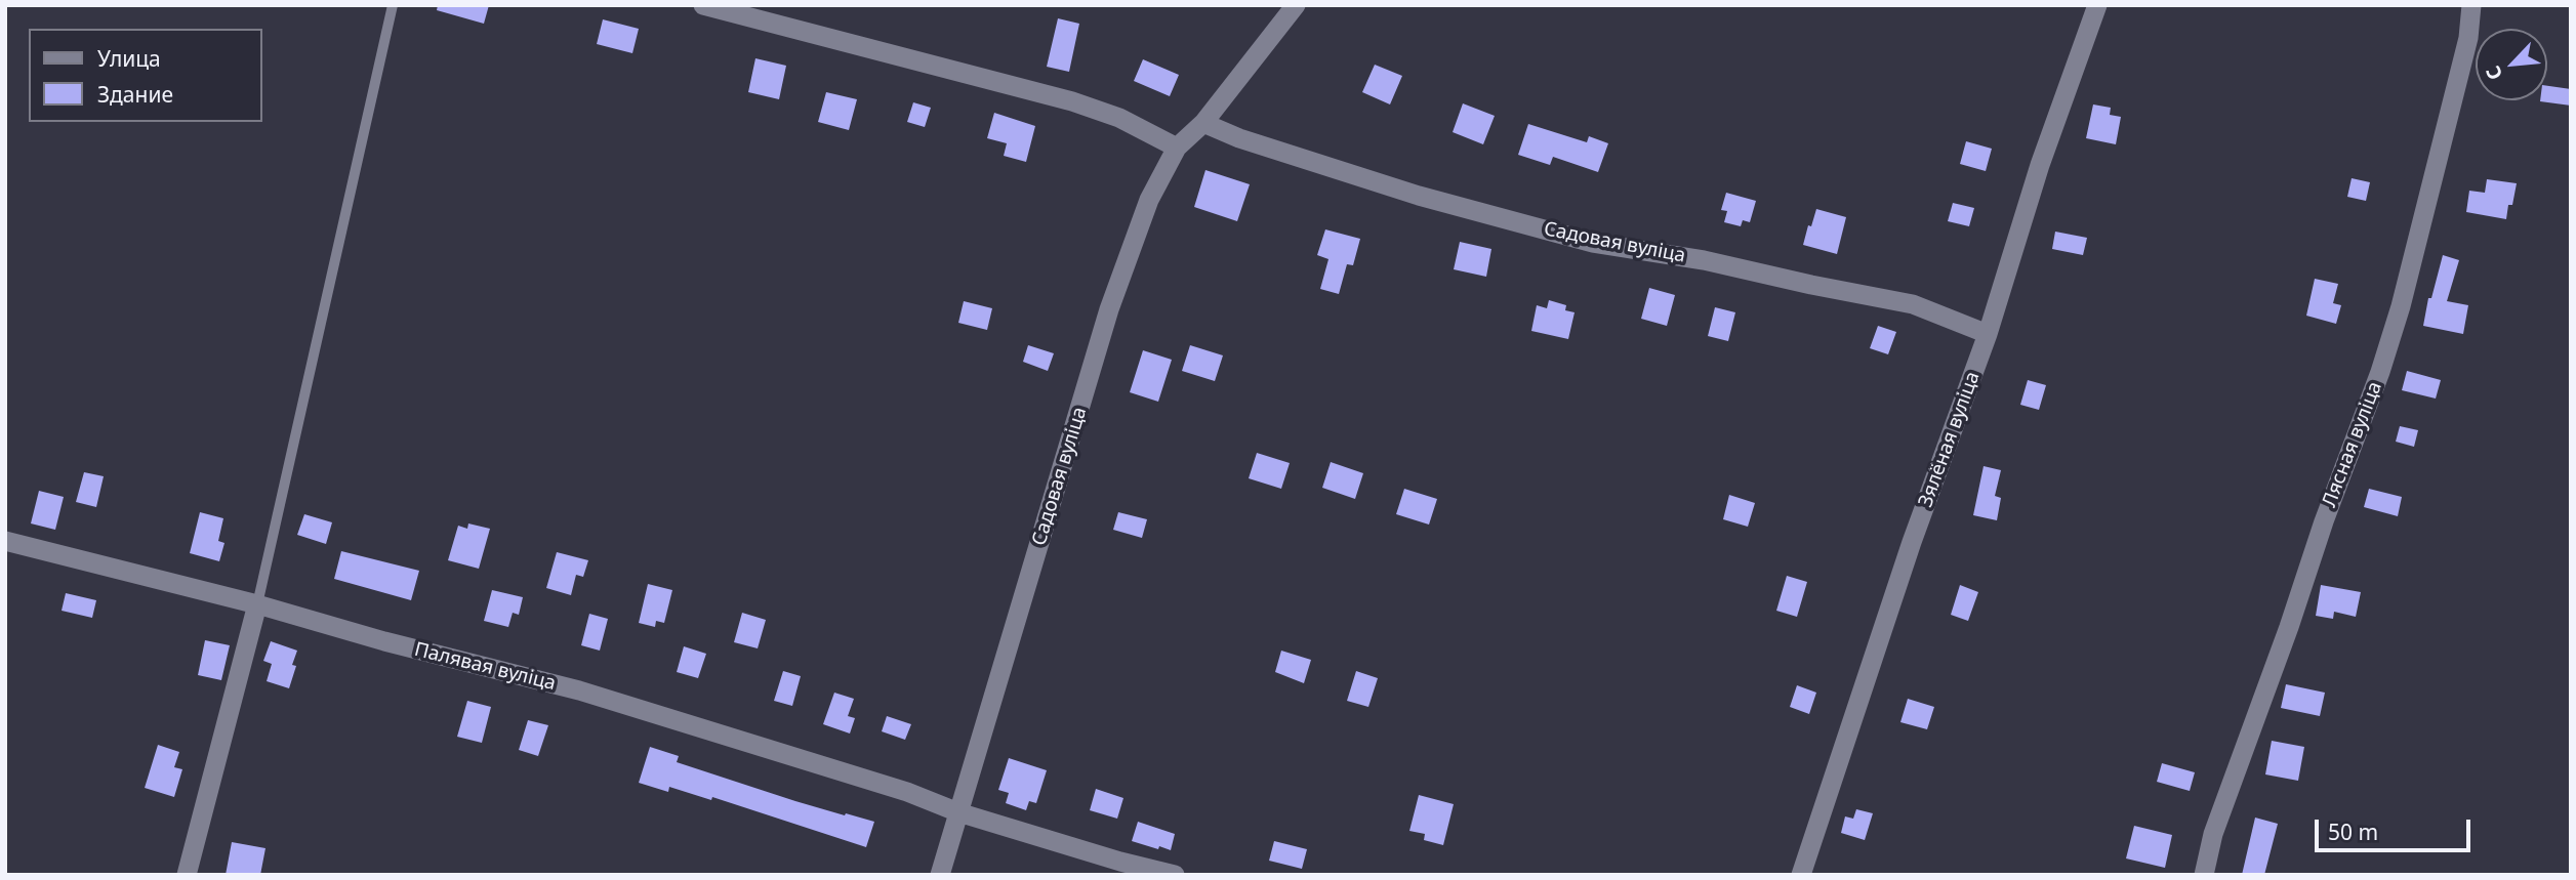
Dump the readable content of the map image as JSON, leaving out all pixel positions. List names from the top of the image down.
{
  "streets": {
    "street": [
      "Садовая вуліца",
      "Зялёная вуліца",
      "Лясная вуліца",
      "Палявая вуліца"
    ]
  },
  "crossings": [
    ["Садовая вуліца", "Зялёная вуліца"],
    ["Садовая вуліца", "Палявая вуліца"]
  ],
  "legend": ["Улица", "Здание"],
  "scale_bar": "50 m",
  "north": "bottom left"
}
